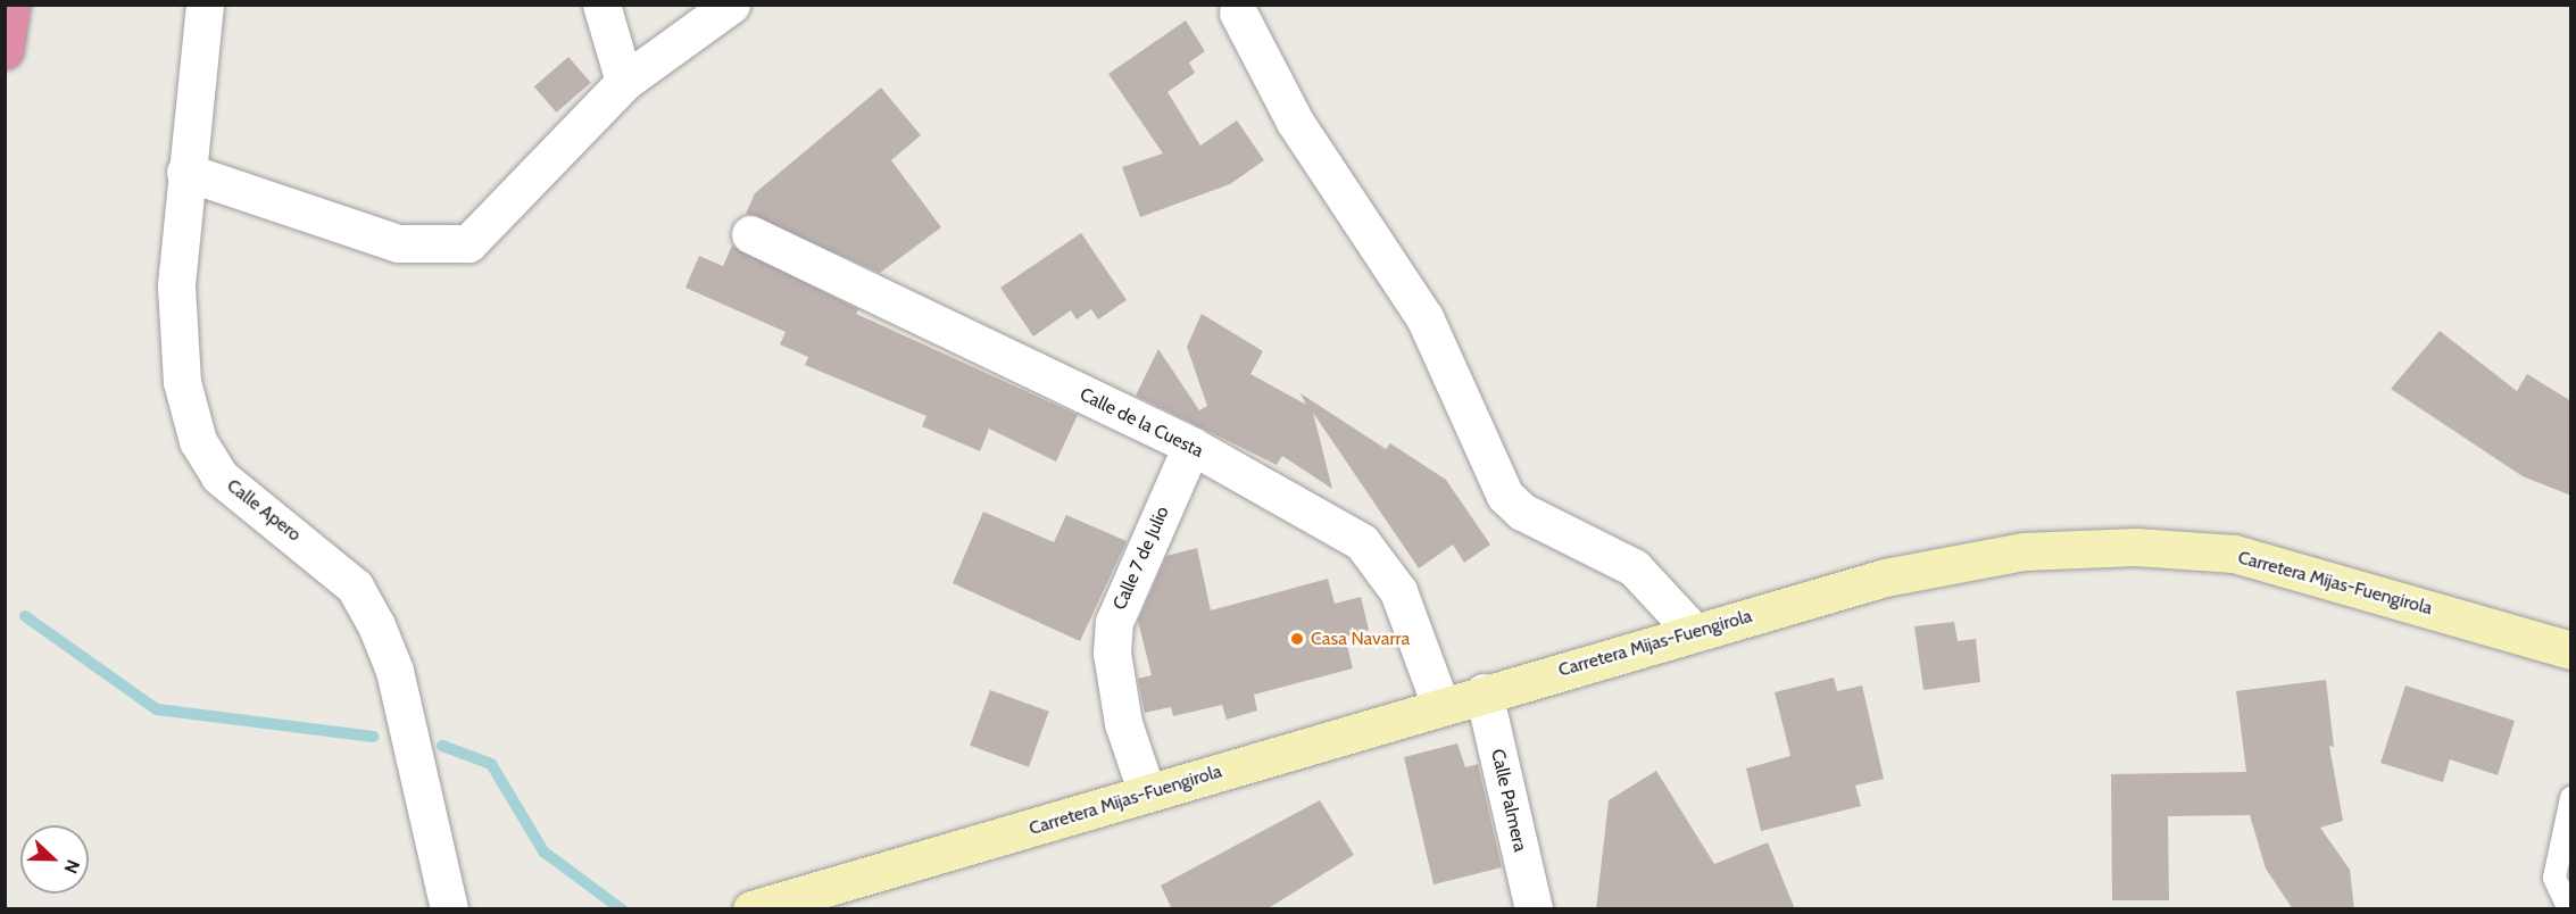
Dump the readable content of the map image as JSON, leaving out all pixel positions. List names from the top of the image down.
{
  "streets": {
    "main road": ["Carretera Mijas-Fuengirola"],
    "street": [
      "Calle de la Cuesta",
      "Calle Apero",
      "Calle 7 de Julio",
      "Calle Palmera"
    ]
  },
  "crossings": [
    ["Calle de la Cuesta", "Calle 7 de Julio"],
    ["Calle de la Cuesta", "Carretera Mijas-Fuengirola"],
    ["Calle 7 de Julio", "Carretera Mijas-Fuengirola"],
    ["Carretera Mijas-Fuengirola", "Calle Palmera"]
  ],
  "places": ["Casa Navarra"],
  "north": "right"
}
